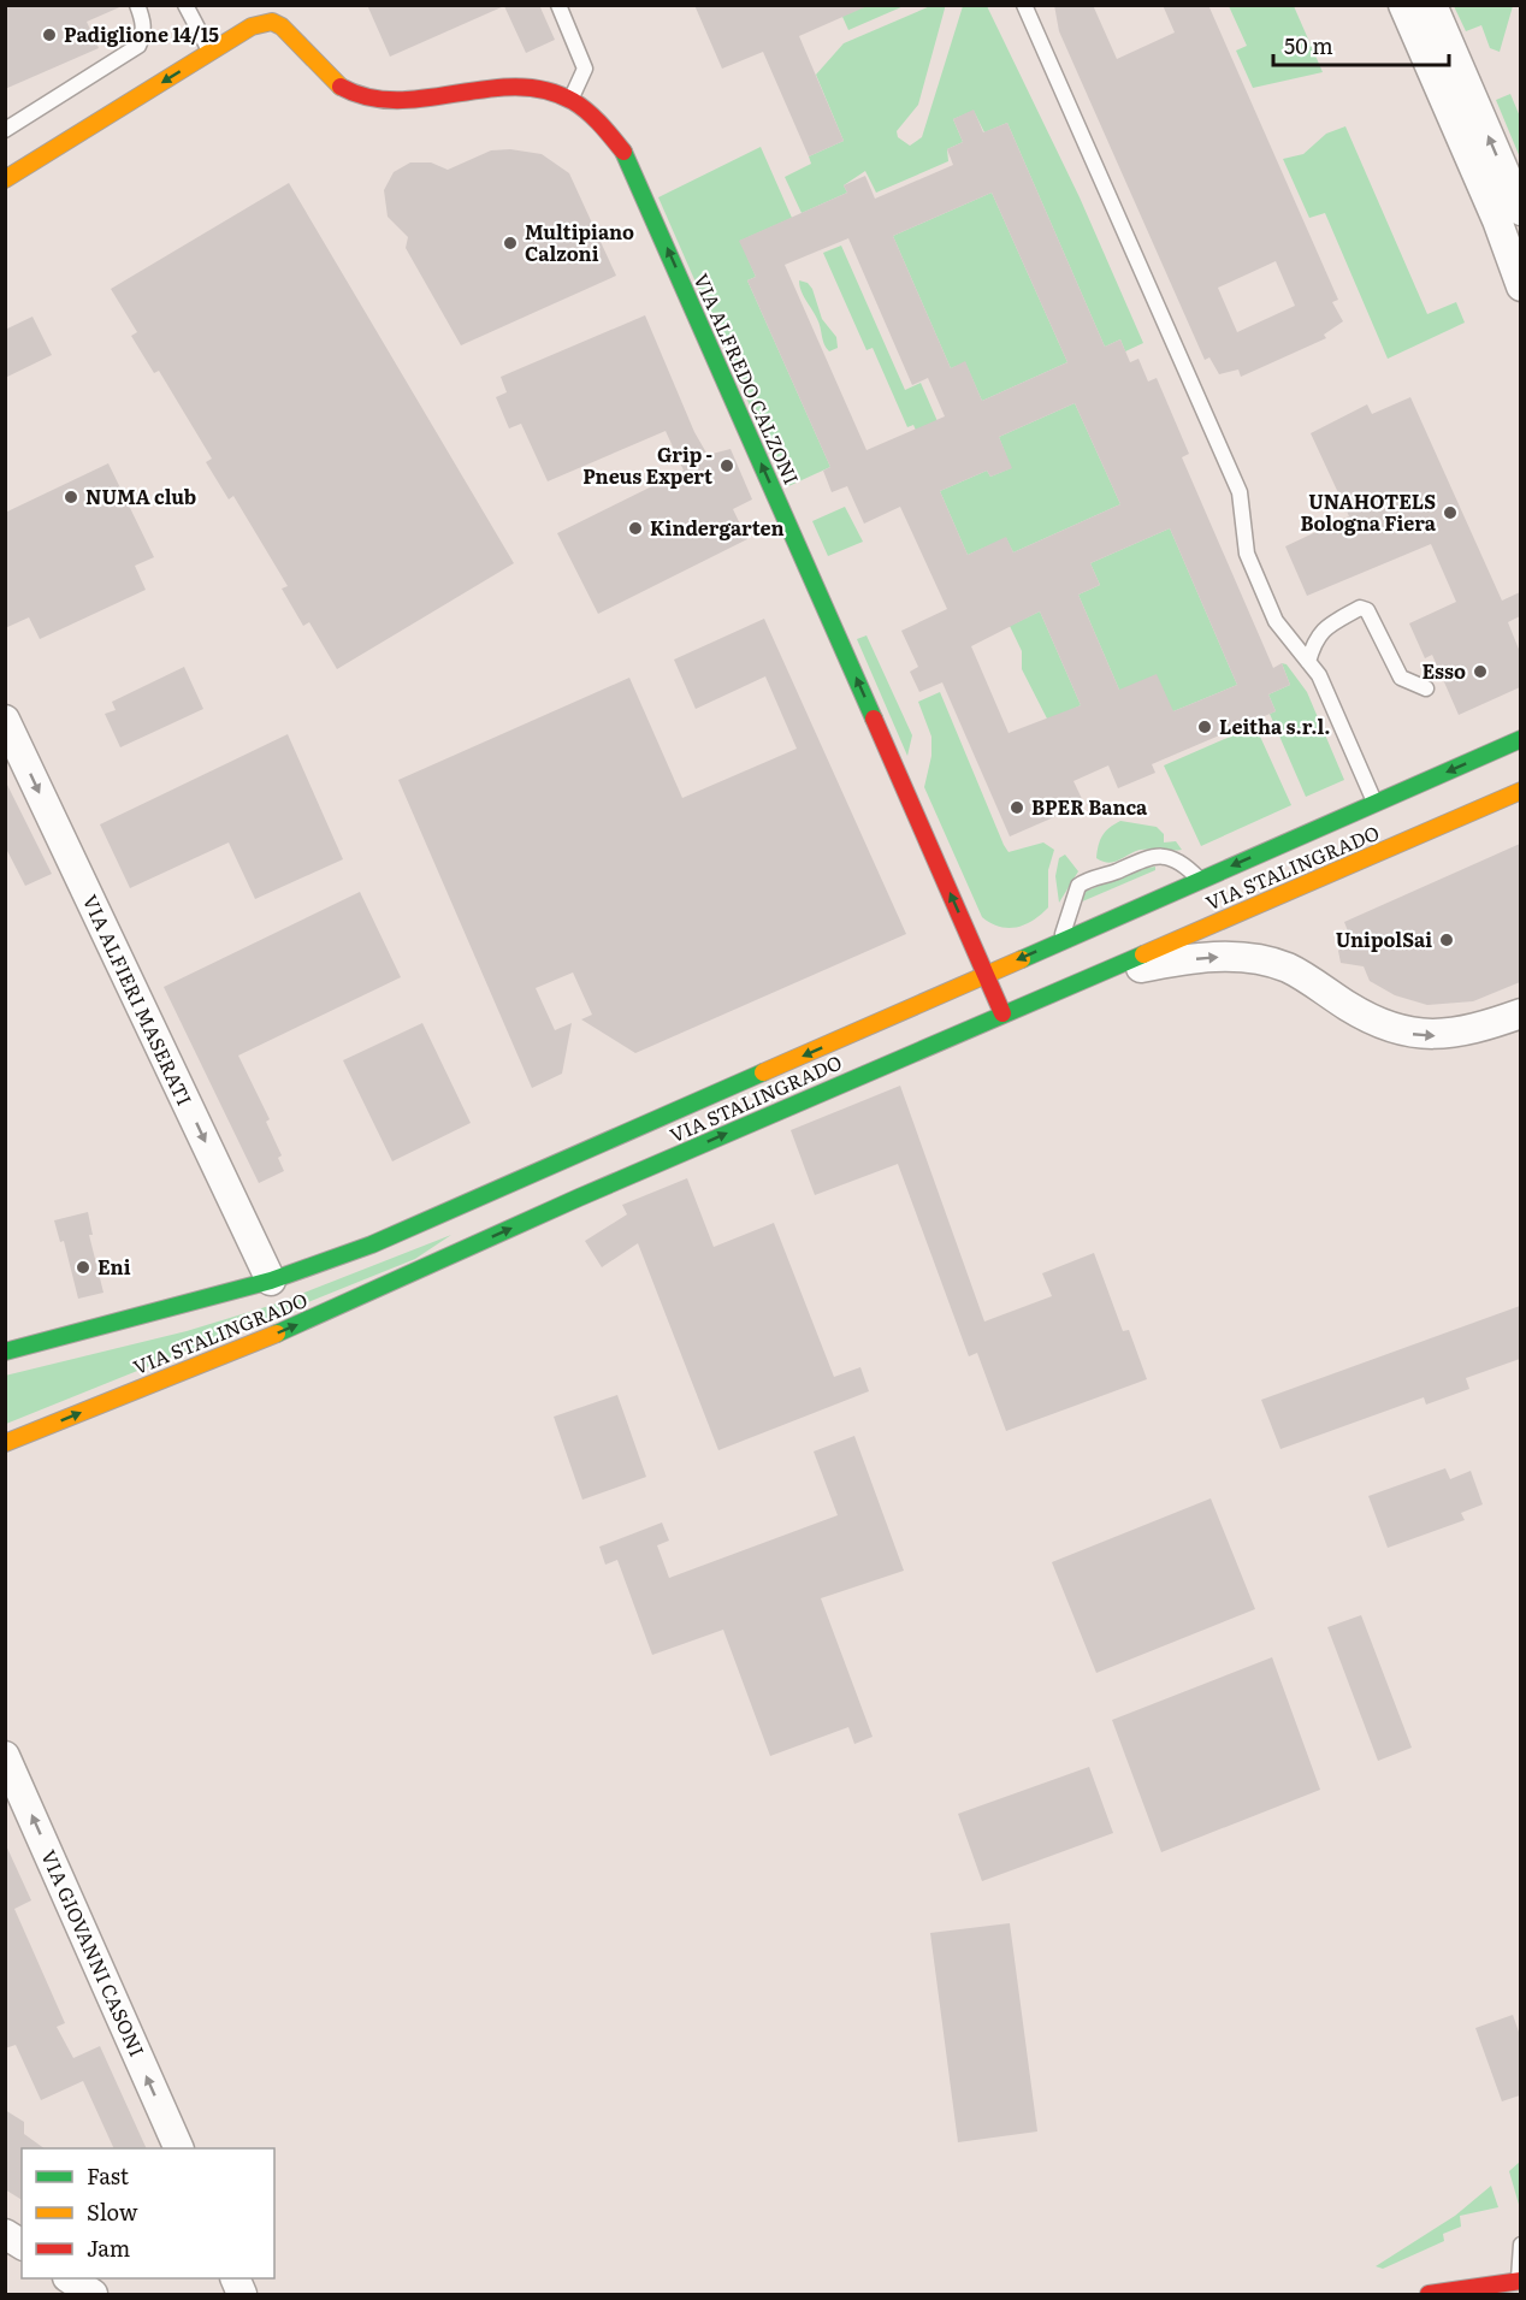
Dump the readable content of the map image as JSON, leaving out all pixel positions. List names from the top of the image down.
{
  "streets": {
    "main road": ["VIA ALFREDO CALZONI", "VIA STALINGRADO"],
    "street": ["VIA ALFIERI MASERATI", "VIA GIOVANNI CASONI"]
  },
  "crossings": [
    ["VIA ALFREDO CALZONI", "VIA STALINGRADO"],
    ["VIA STALINGRADO", "VIA ALFIERI MASERATI"]
  ],
  "one_way": ["VIA ALFREDO CALZONI", "VIA ALFIERI MASERATI", "VIA GIOVANNI CASONI"],
  "places": [
    "Padiglione 14/15",
    "Multipiano Calzoni",
    "Grip - Pneus Expert",
    "NUMA club",
    "UNAHOTELS Bologna Fiera",
    "Kindergarten",
    "Esso",
    "Leitha s.r.l.",
    "BPER Banca",
    "UnipolSai",
    "Eni"
  ],
  "legend": ["Fast", "Slow", "Jam"],
  "scale_bar": "50 m"
}
